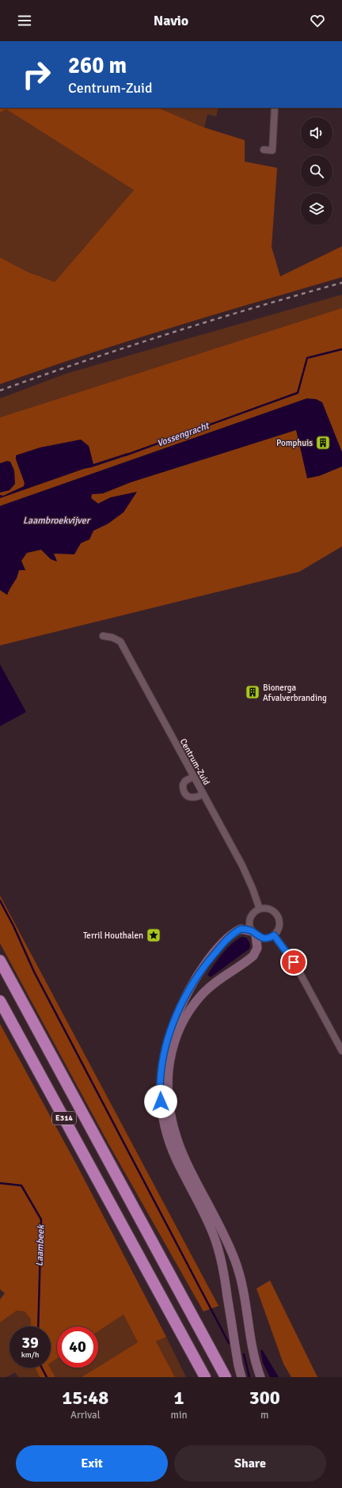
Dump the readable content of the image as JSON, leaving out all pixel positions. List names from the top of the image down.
{
  "streets": {
    "highway": ["E314"],
    "street": ["Centrum-Zuid"]
  },
  "water": ["Vossengracht", "Laambroekvijver", "Laambeek"],
  "places": {
    "building": ["Pomphuis", "Bionerga Afvalverbranding"],
    "place": ["Terril Houthalen"]
  },
  "page": {
    "header": "Navio",
    "turn": ["260 m", "Centrum-Zuid"],
    "speed": "39 km/h",
    "limit": "40",
    "eta": [
      "15:48",
      "Arrival",
      "1",
      "min",
      "300",
      "m"
    ],
    "buttons": ["Exit", "Share"]
  }
}
